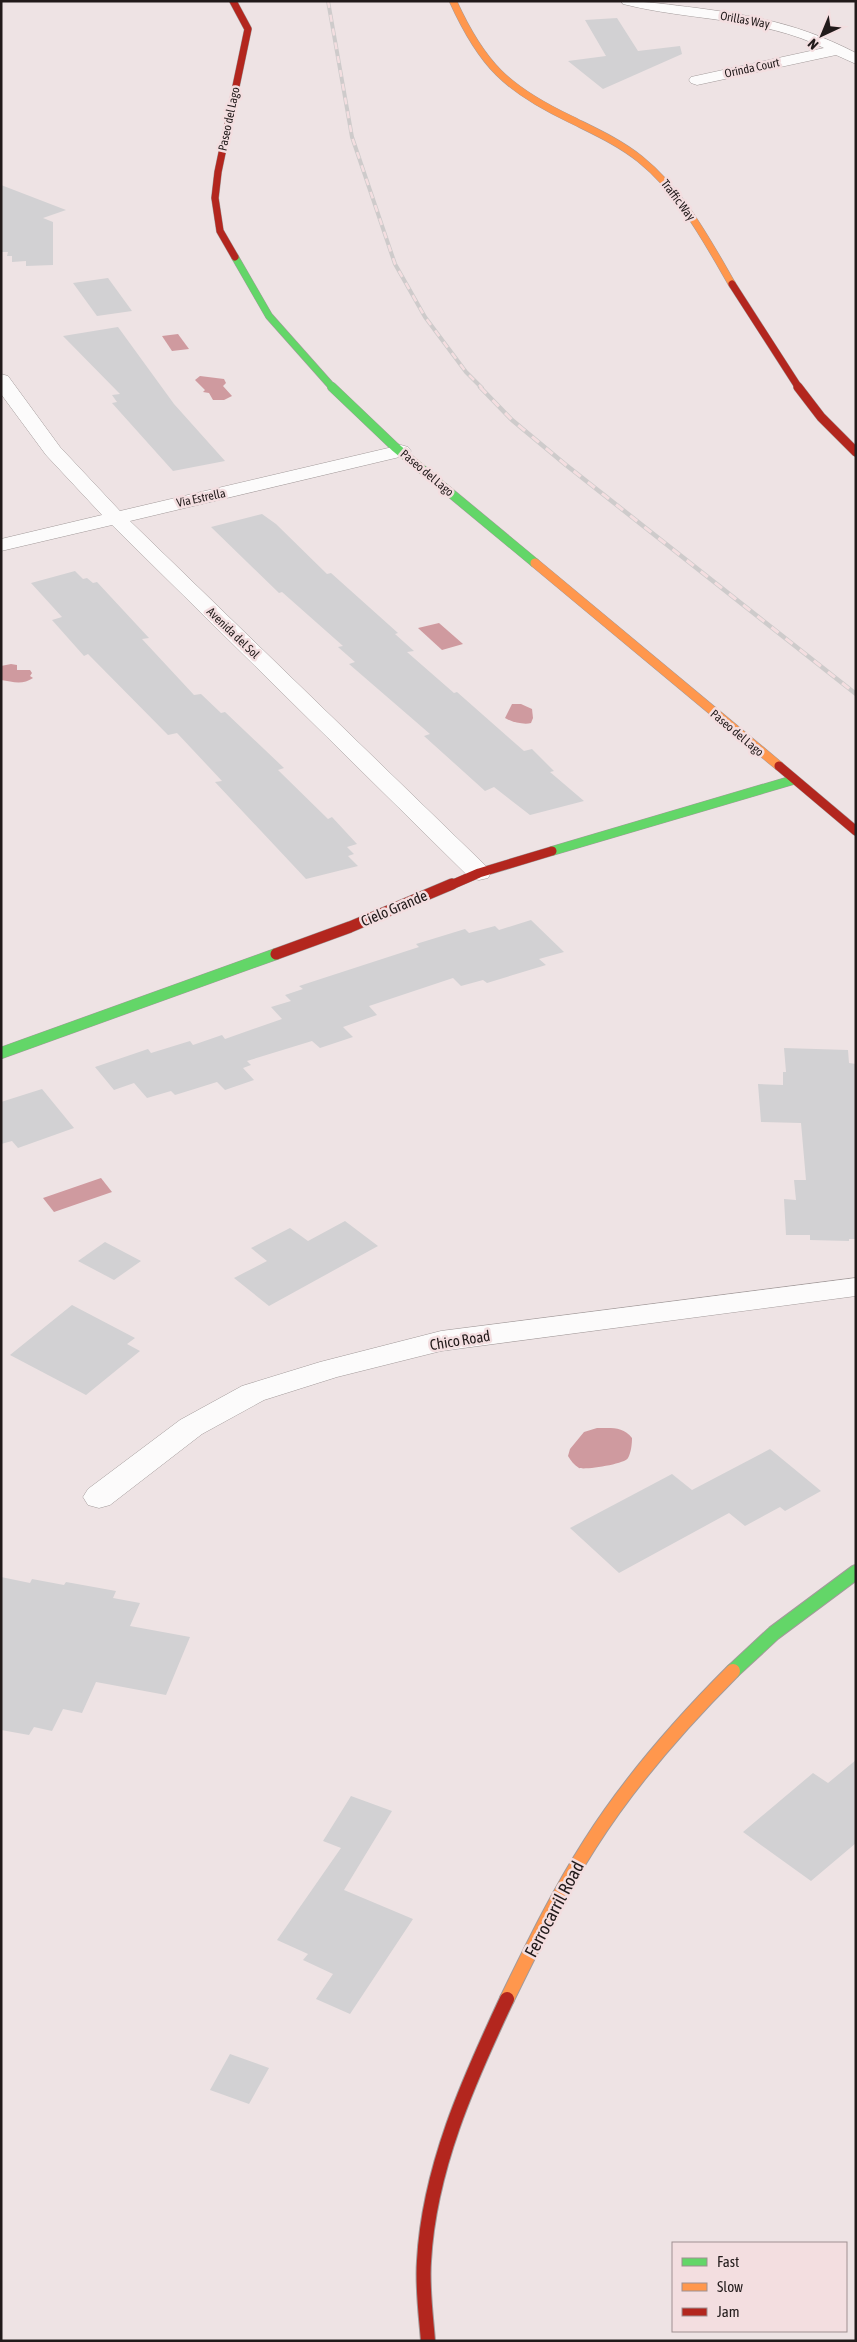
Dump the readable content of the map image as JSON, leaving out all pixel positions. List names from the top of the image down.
{
  "streets": {
    "street": [
      "Orillas Way",
      "Orinda Court",
      "Paseo del Lago",
      "Traffic Way",
      "Via Estrella",
      "Avenida del Sol",
      "Cielo Grande",
      "Chico Road",
      "Ferrocarril Road"
    ]
  },
  "crossings": [
    ["Orillas Way", "Orinda Court"],
    ["Paseo del Lago", "Via Estrella"],
    ["Paseo del Lago", "Cielo Grande"],
    ["Via Estrella", "Avenida del Sol"],
    ["Avenida del Sol", "Cielo Grande"]
  ],
  "legend": ["Fast", "Slow", "Jam"],
  "north": "bottom left"
}
